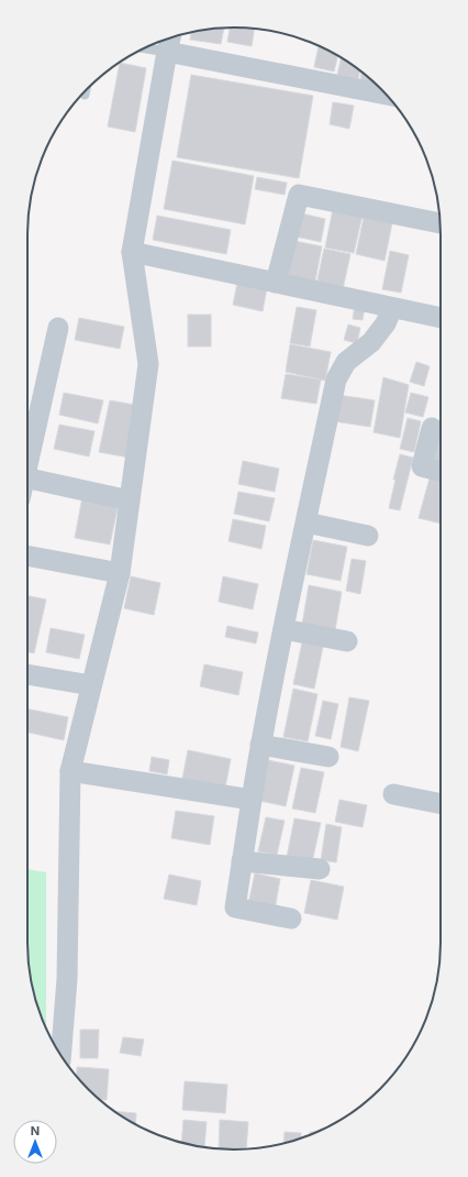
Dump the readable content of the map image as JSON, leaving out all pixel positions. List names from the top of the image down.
{
  "north": "top"
}
